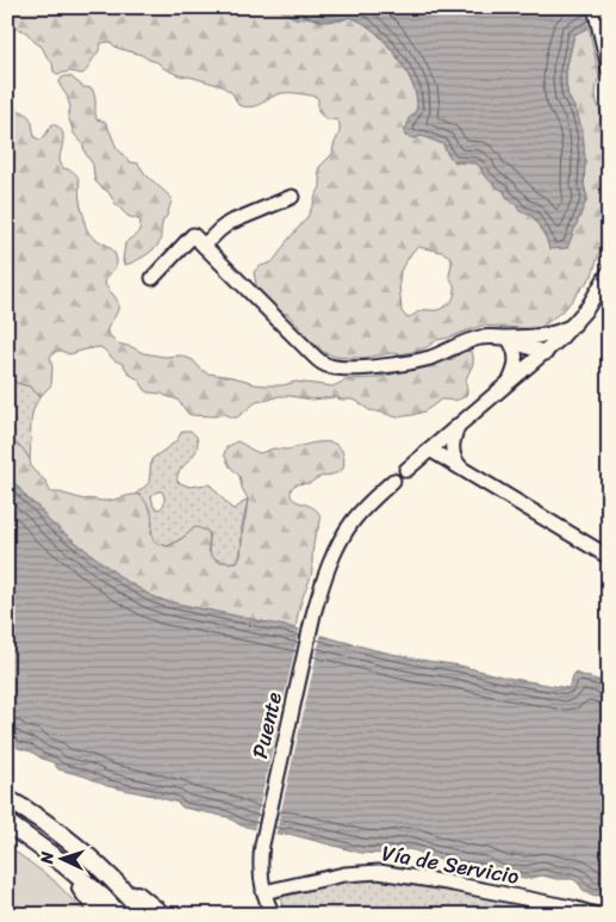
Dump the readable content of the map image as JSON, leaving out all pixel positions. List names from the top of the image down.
{
  "streets": {
    "street": ["Puente", "Vía de Servicio"]
  },
  "crossings": [
    ["Puente", "Vía de Servicio"]
  ],
  "north": "left"
}
